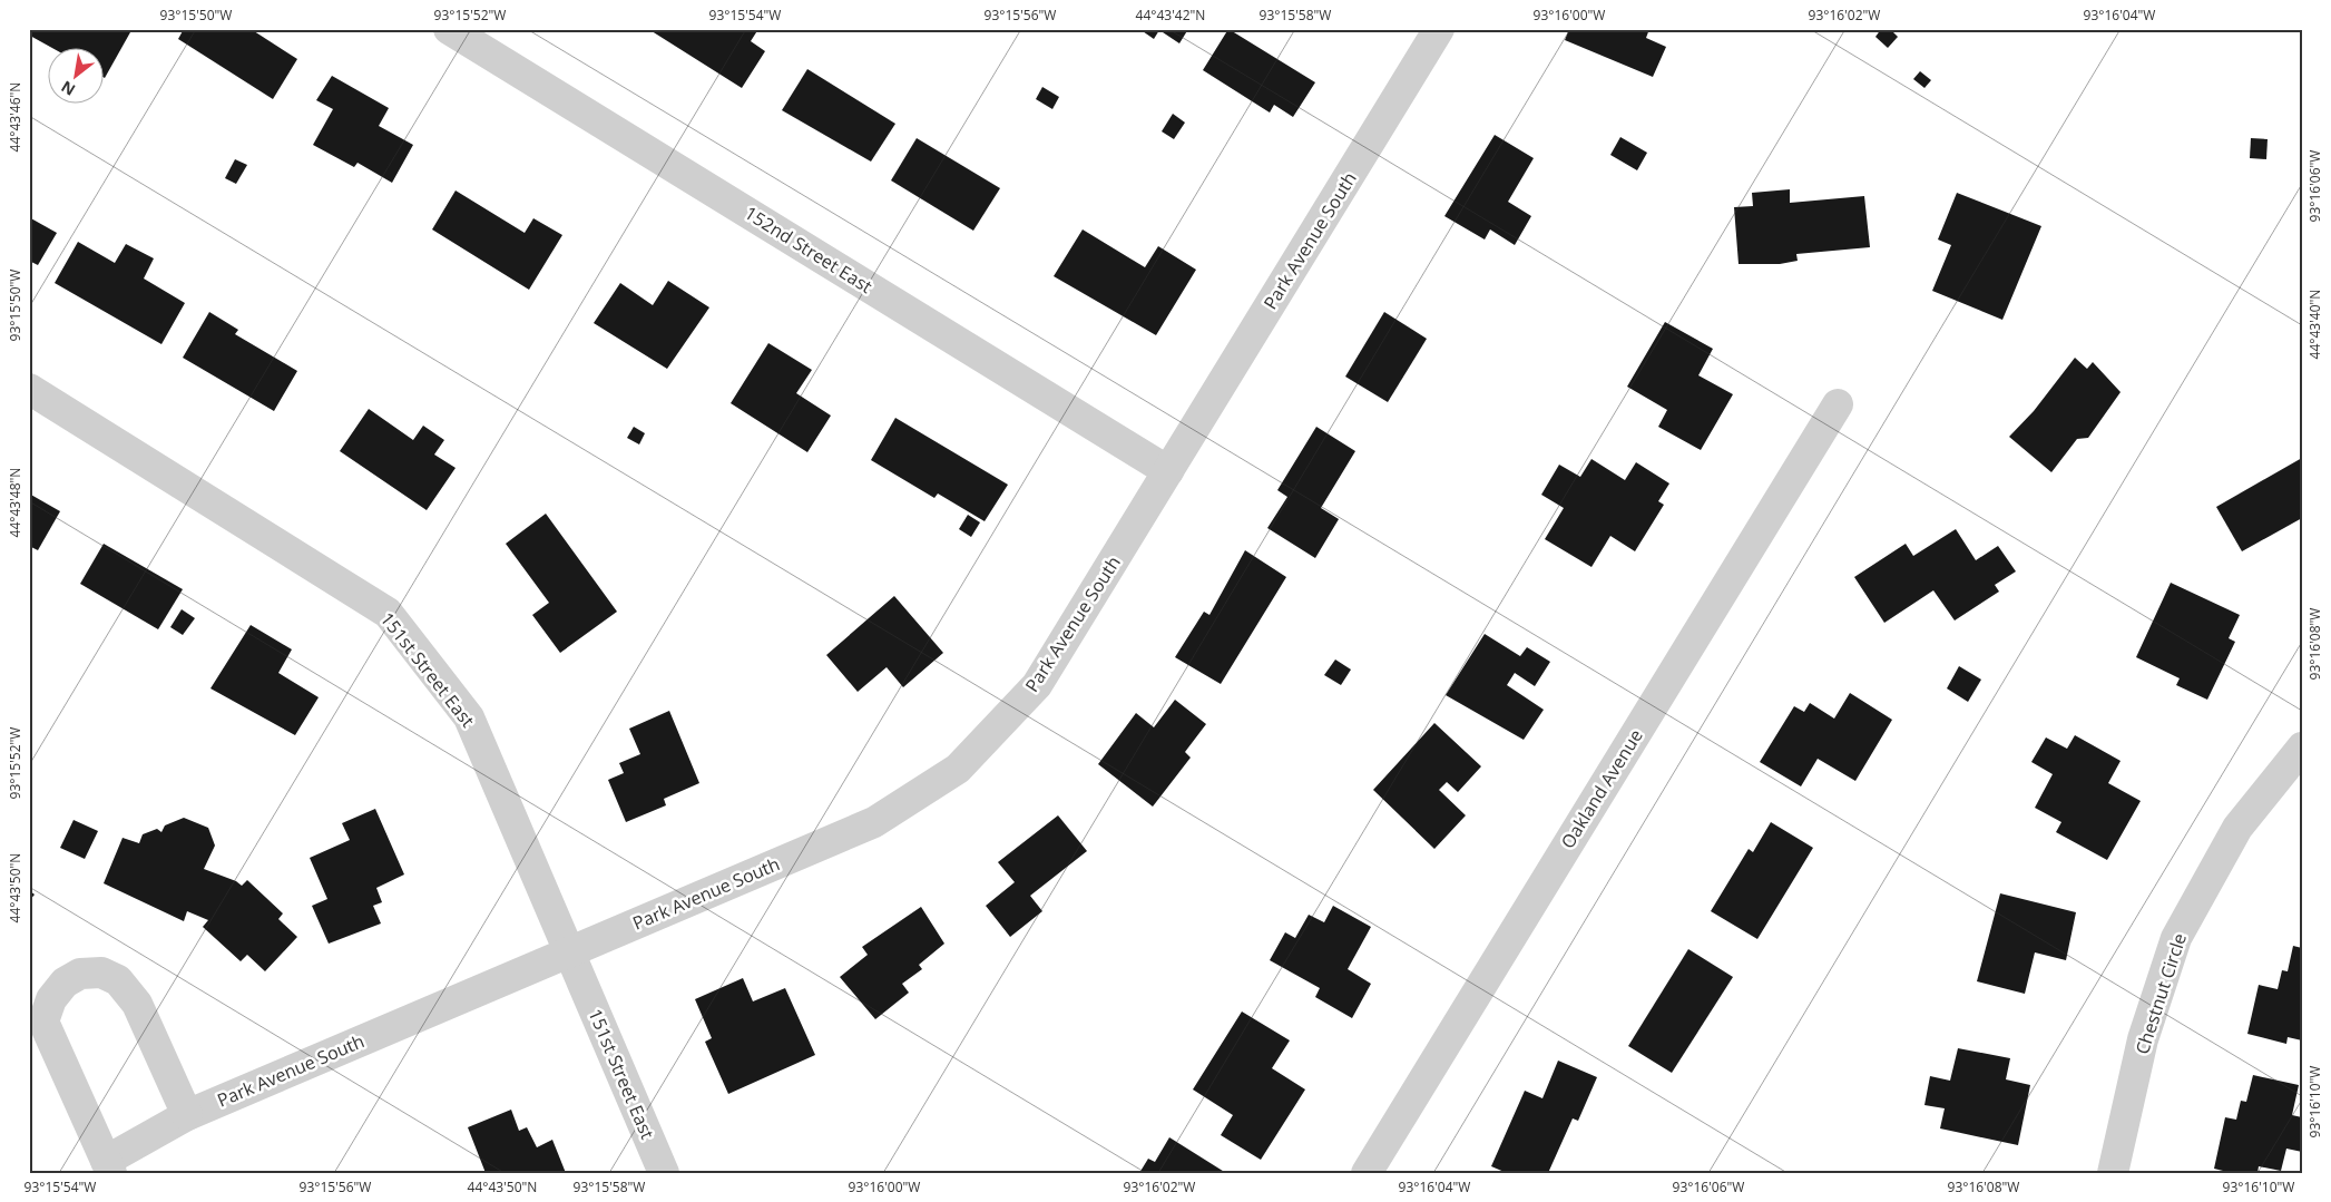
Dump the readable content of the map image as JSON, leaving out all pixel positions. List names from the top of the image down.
{
  "streets": {
    "street": [
      "Park Avenue South",
      "152nd Street East",
      "151st Street East",
      "Oakland Avenue",
      "Chestnut Circle"
    ]
  },
  "crossings": [
    ["Park Avenue South", "152nd Street East"],
    ["Park Avenue South", "151st Street East"]
  ],
  "north": "bottom left",
  "coordinates": [
    "93°15'50\"W",
    "93°15'52\"W",
    "93°15'54\"W",
    "93°15'56\"W",
    "44°43'42\"N",
    "93°15'58\"W",
    "93°16'00\"W",
    "93°16'02\"W",
    "93°16'04\"W",
    "44°43'46\"N",
    "93°16'06\"W",
    "44°43'40\"N",
    "44°43'48\"N",
    "93°16'08\"W",
    "44°43'50\"N",
    "93°16'10\"W"
  ]
}
